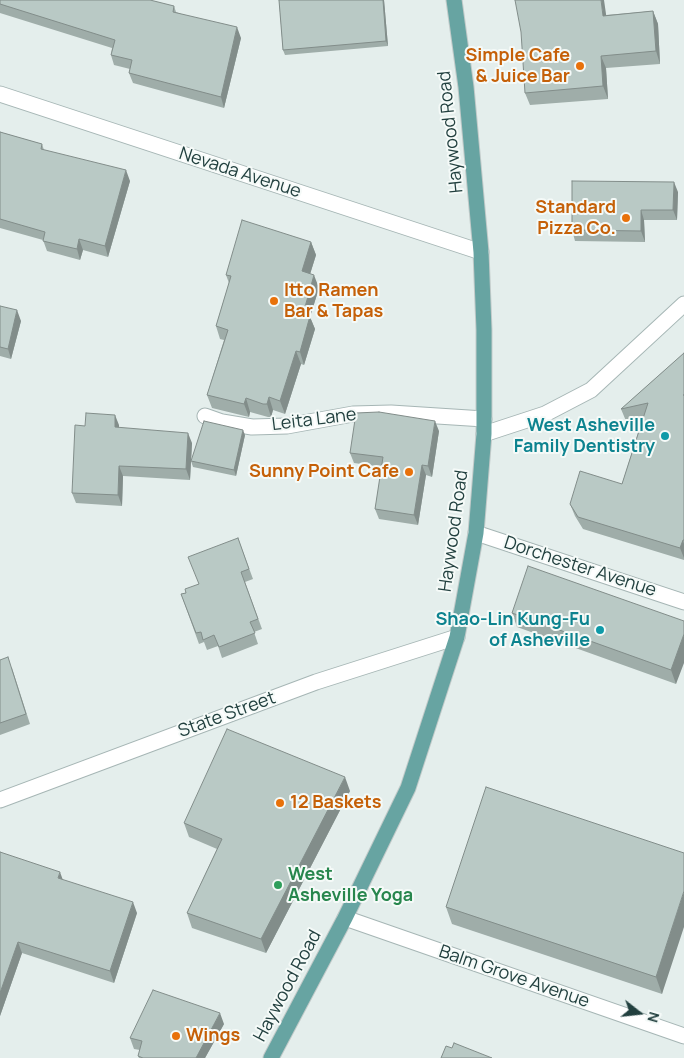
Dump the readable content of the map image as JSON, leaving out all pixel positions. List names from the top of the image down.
{
  "streets": {
    "main road": ["Haywood Road"],
    "street": [
      "Nevada Avenue",
      "Leita Lane",
      "Dorchester Avenue",
      "State Street",
      "Balm Grove Avenue"
    ]
  },
  "crossings": [
    ["Haywood Road", "Nevada Avenue"],
    ["Haywood Road", "Leita Lane"],
    ["Haywood Road", "Dorchester Avenue"],
    ["Haywood Road", "State Street"],
    ["Haywood Road", "Balm Grove Avenue"]
  ],
  "places": [
    "Simple Cafe & Juice Bar",
    "Standard Pizza Co.",
    "Itto Ramen Bar & Tapas",
    "West Asheville Family Dentistry",
    "Sunny Point Cafe",
    "Shao-Lin Kung-Fu of Asheville",
    "12 Baskets",
    "West Asheville Yoga",
    "Wings"
  ],
  "north": "right"
}
